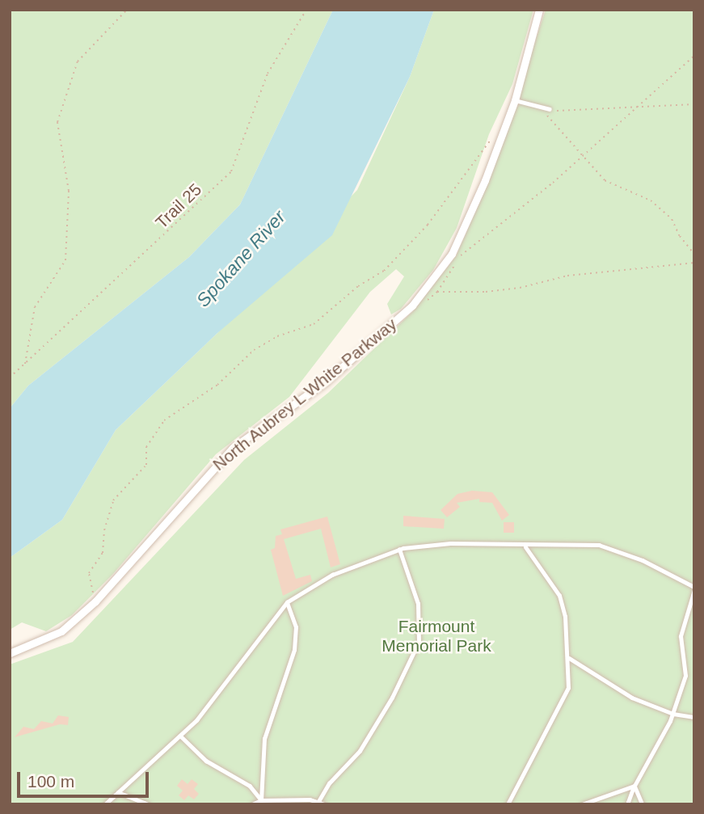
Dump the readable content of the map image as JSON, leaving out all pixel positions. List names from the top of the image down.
{
  "streets": {
    "street": ["North Aubrey L White Parkway"],
    "path": ["Trail 25"]
  },
  "water": ["Spokane River"],
  "parks": ["Fairmount Memorial Park"],
  "scale_bar": "100 m"
}
